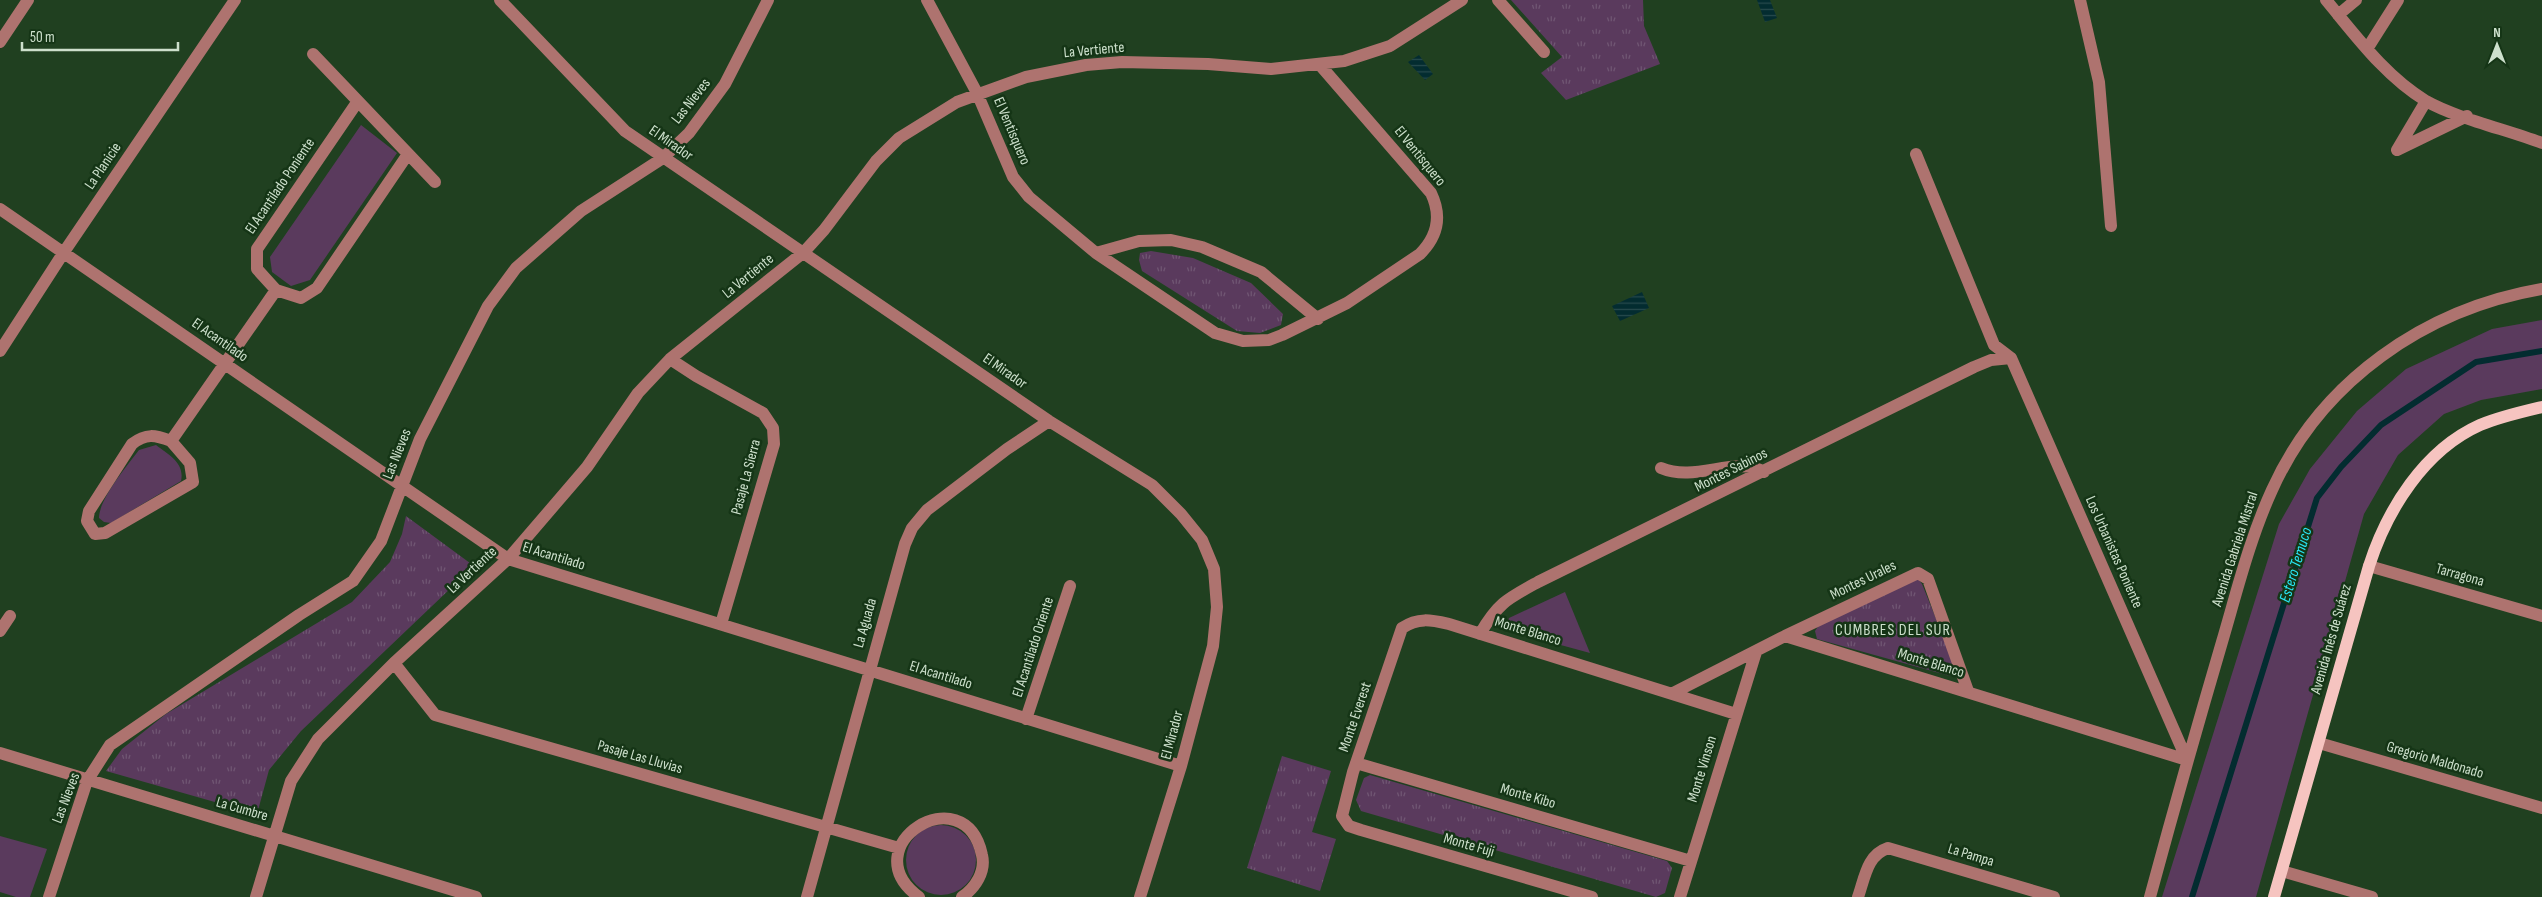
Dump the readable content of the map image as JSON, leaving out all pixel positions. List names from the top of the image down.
{
  "streets": {
    "main road": ["Avenida Inés de Suárez"],
    "street": [
      "La Vertiente",
      "Las Nieves",
      "El Ventisquero",
      "El Mirador",
      "La Planicie",
      "El Acantilado Poniente",
      "El Acantilado",
      "Montes Sabinos",
      "Pasaje La Sierra",
      "Avenida Gabriela Mistral",
      "Los Urbanistas Poniente",
      "Tarragona",
      "Montes Urales",
      "La Aguada",
      "Monte Blanco",
      "El Acantilado Oriente",
      "Monte Everest",
      "Pasaje Las Lluvias",
      "Gregorio Maldonado",
      "Monte Vinson",
      "Monte Kibo",
      "La Cumbre",
      "Monte Fuji",
      "La Pampa"
    ]
  },
  "crossings": [
    ["La Vertiente", "El Ventisquero"],
    ["La Vertiente", "El Mirador"],
    ["La Vertiente", "El Acantilado"],
    ["La Vertiente", "Pasaje La Sierra"],
    ["La Vertiente", "Pasaje Las Lluvias"],
    ["La Vertiente", "La Cumbre"],
    ["Las Nieves", "El Mirador"],
    ["Las Nieves", "El Acantilado"],
    ["Las Nieves", "La Cumbre"],
    ["El Mirador", "El Acantilado"],
    ["El Mirador", "La Aguada"],
    ["La Planicie", "El Acantilado"],
    ["El Acantilado", "Pasaje La Sierra"],
    ["El Acantilado", "La Aguada"],
    ["El Acantilado", "El Acantilado Oriente"],
    ["Montes Sabinos", "Los Urbanistas Poniente"],
    ["Montes Sabinos", "Monte Blanco"],
    ["Avenida Gabriela Mistral", "Los Urbanistas Poniente"],
    ["Avenida Gabriela Mistral", "Monte Blanco"],
    ["Los Urbanistas Poniente", "Monte Blanco"],
    ["Tarragona", "Avenida Inés de Suárez"],
    ["Montes Urales", "Monte Blanco"],
    ["La Aguada", "Pasaje Las Lluvias"],
    ["Monte Blanco", "Monte Everest"],
    ["Monte Blanco", "Monte Vinson"],
    ["Avenida Inés de Suárez", "Gregorio Maldonado"],
    ["Monte Everest", "Monte Kibo"],
    ["Monte Everest", "Monte Fuji"],
    ["Monte Vinson", "Monte Kibo"]
  ],
  "districts": ["CUMBRES DEL SUR"],
  "water": ["Estero Temuco"],
  "scale_bar": "50 m",
  "north": "top"
}
